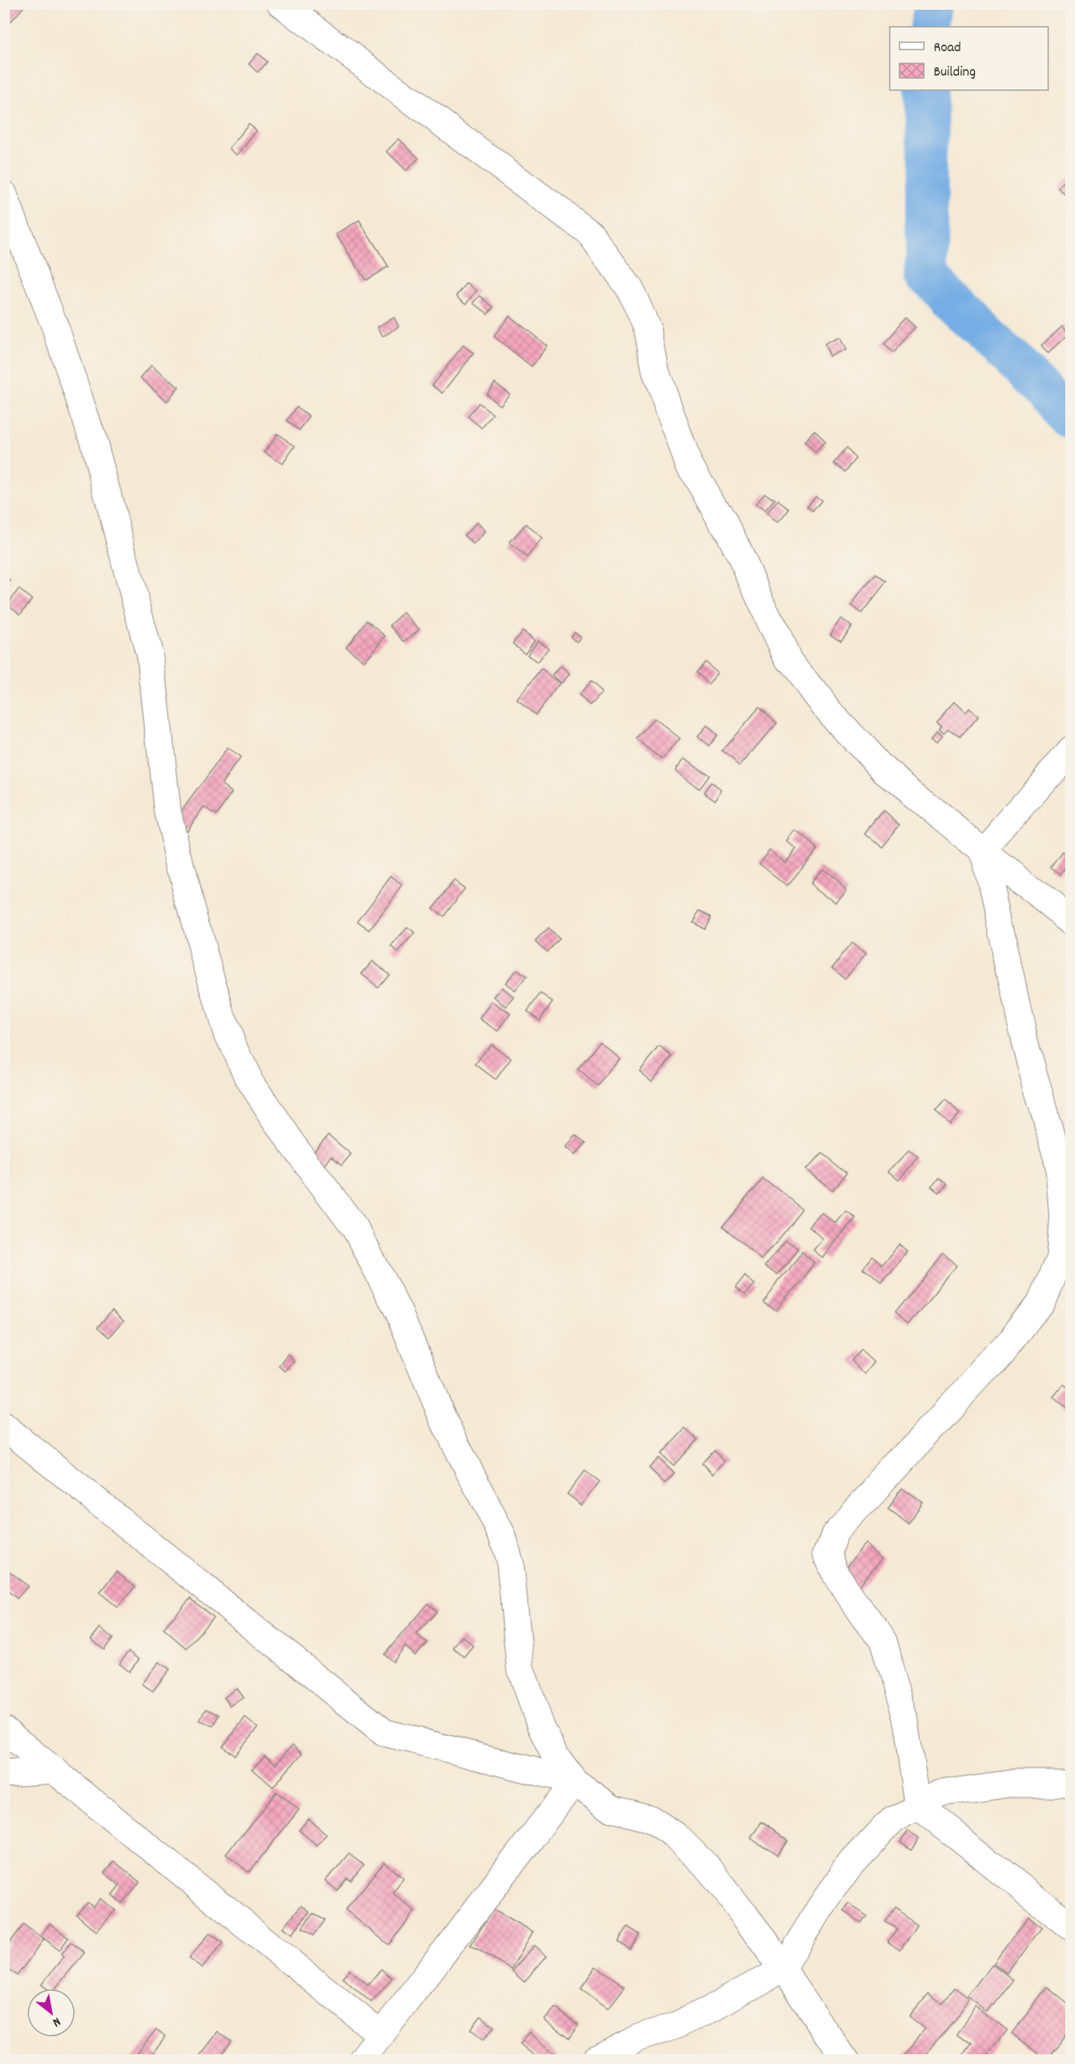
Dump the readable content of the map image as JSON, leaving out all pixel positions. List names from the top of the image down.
{
  "legend": ["Road", "Building"],
  "north": "bottom right"
}
